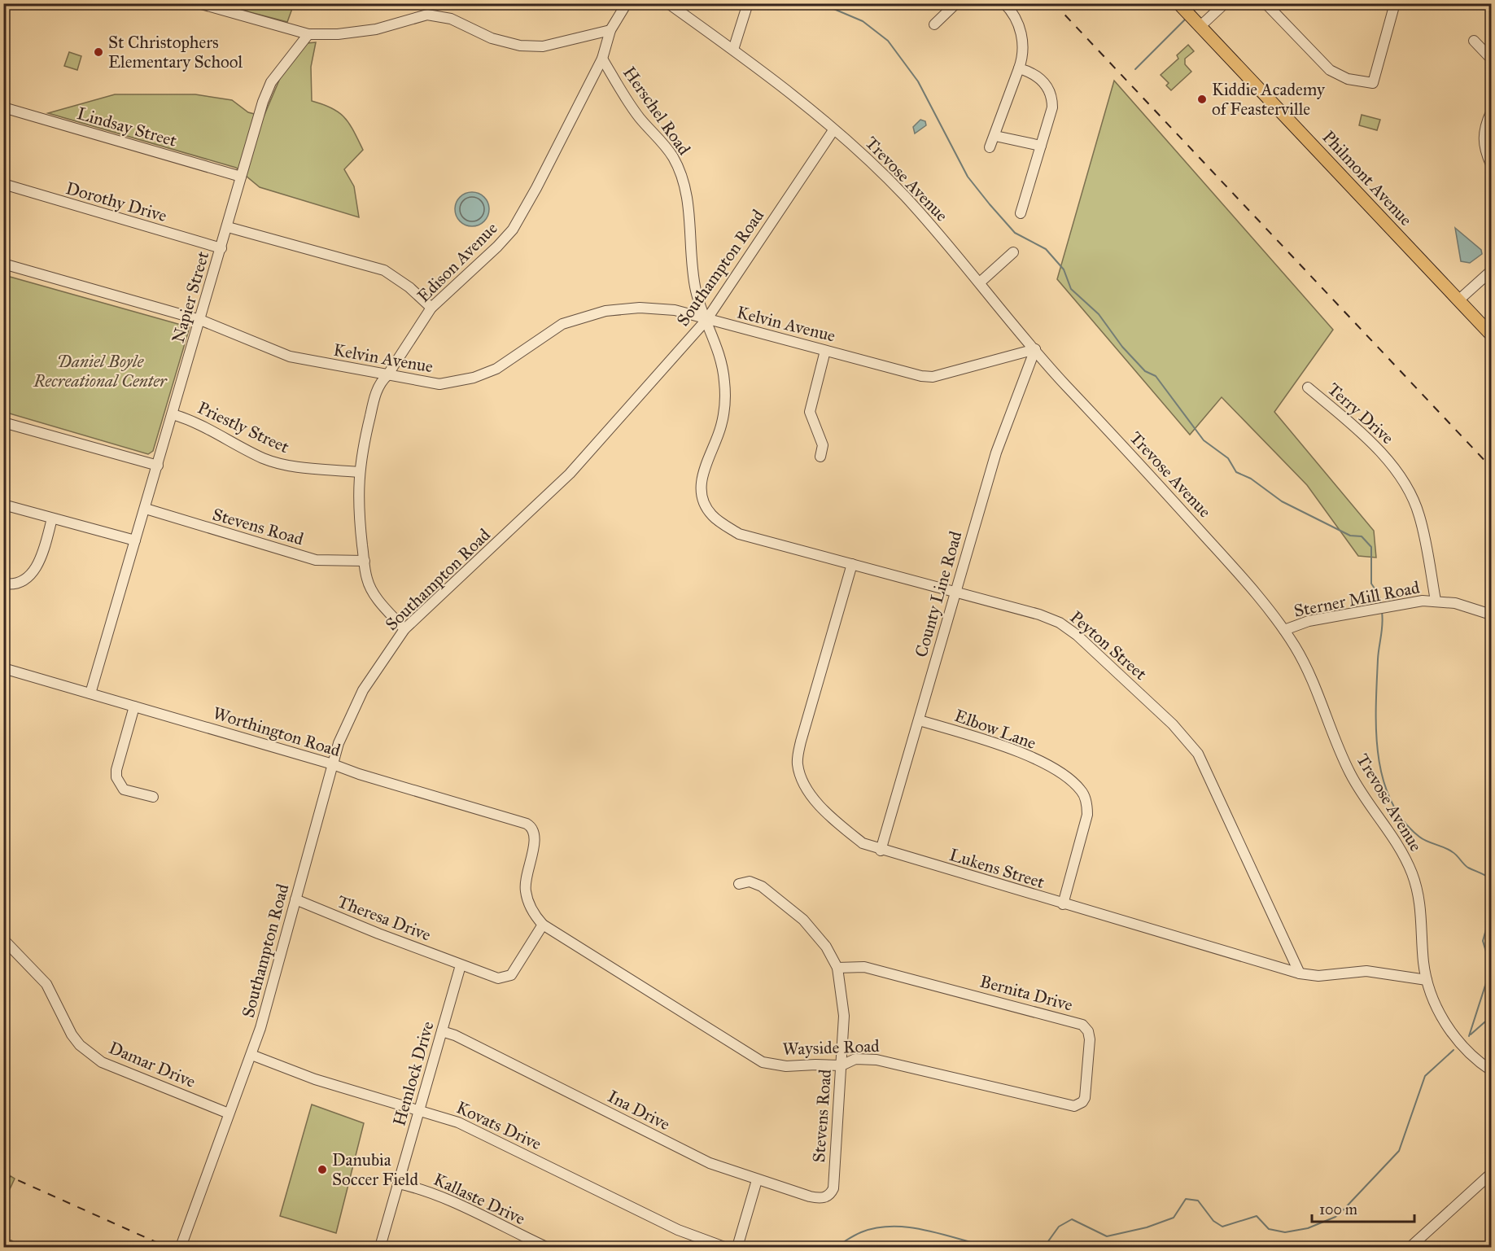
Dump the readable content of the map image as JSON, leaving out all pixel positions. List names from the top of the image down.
{
  "streets": {
    "main road": ["Philmont Avenue"],
    "street": [
      "Herschel Road",
      "Lindsay Street",
      "Trevose Avenue",
      "Dorothy Drive",
      "Edison Avenue",
      "Southampton Road",
      "Napier Street",
      "Kelvin Avenue",
      "Terry Drive",
      "Priestly Street",
      "Stevens Road",
      "County Line Road",
      "Sterner Mill Road",
      "Peyton Street",
      "Elbow Lane",
      "Worthington Road",
      "Lukens Street",
      "Theresa Drive",
      "Bernita Drive",
      "Wayside Road",
      "Damar Drive",
      "Hemlock Drive",
      "Ina Drive",
      "Kovats Drive",
      "Kallaste Drive"
    ]
  },
  "crossings": [
    ["Herschel Road", "Edison Avenue"],
    ["Herschel Road", "Southampton Road"],
    ["Herschel Road", "Kelvin Avenue"],
    ["Herschel Road", "Peyton Street"],
    ["Lindsay Street", "Napier Street"],
    ["Trevose Avenue", "Southampton Road"],
    ["Trevose Avenue", "Kelvin Avenue"],
    ["Trevose Avenue", "County Line Road"],
    ["Trevose Avenue", "Sterner Mill Road"],
    ["Trevose Avenue", "Lukens Street"],
    ["Dorothy Drive", "Napier Street"],
    ["Edison Avenue", "Southampton Road"],
    ["Edison Avenue", "Kelvin Avenue"],
    ["Edison Avenue", "Priestly Street"],
    ["Edison Avenue", "Stevens Road"],
    ["Southampton Road", "Kelvin Avenue"],
    ["Southampton Road", "Worthington Road"],
    ["Southampton Road", "Theresa Drive"],
    ["Southampton Road", "Damar Drive"],
    ["Southampton Road", "Kovats Drive"],
    ["Napier Street", "Kelvin Avenue"],
    ["Napier Street", "Priestly Street"],
    ["Napier Street", "Stevens Road"],
    ["Napier Street", "Worthington Road"],
    ["Kelvin Avenue", "County Line Road"],
    ["Terry Drive", "Sterner Mill Road"],
    ["Stevens Road", "Bernita Drive"],
    ["Stevens Road", "Wayside Road"],
    ["Stevens Road", "Ina Drive"],
    ["County Line Road", "Peyton Street"],
    ["County Line Road", "Elbow Lane"],
    ["County Line Road", "Lukens Street"],
    ["Peyton Street", "Lukens Street"],
    ["Elbow Lane", "Lukens Street"],
    ["Worthington Road", "Wayside Road"],
    ["Theresa Drive", "Hemlock Drive"],
    ["Bernita Drive", "Wayside Road"],
    ["Hemlock Drive", "Ina Drive"],
    ["Hemlock Drive", "Kovats Drive"],
    ["Hemlock Drive", "Kallaste Drive"]
  ],
  "parks": ["Daniel Boyle Recreational Center"],
  "places": ["St Christophers Elementary School", "Kiddie Academy of Feasterville", "Danubia Soccer Field"],
  "scale_bar": "100 m"
}
